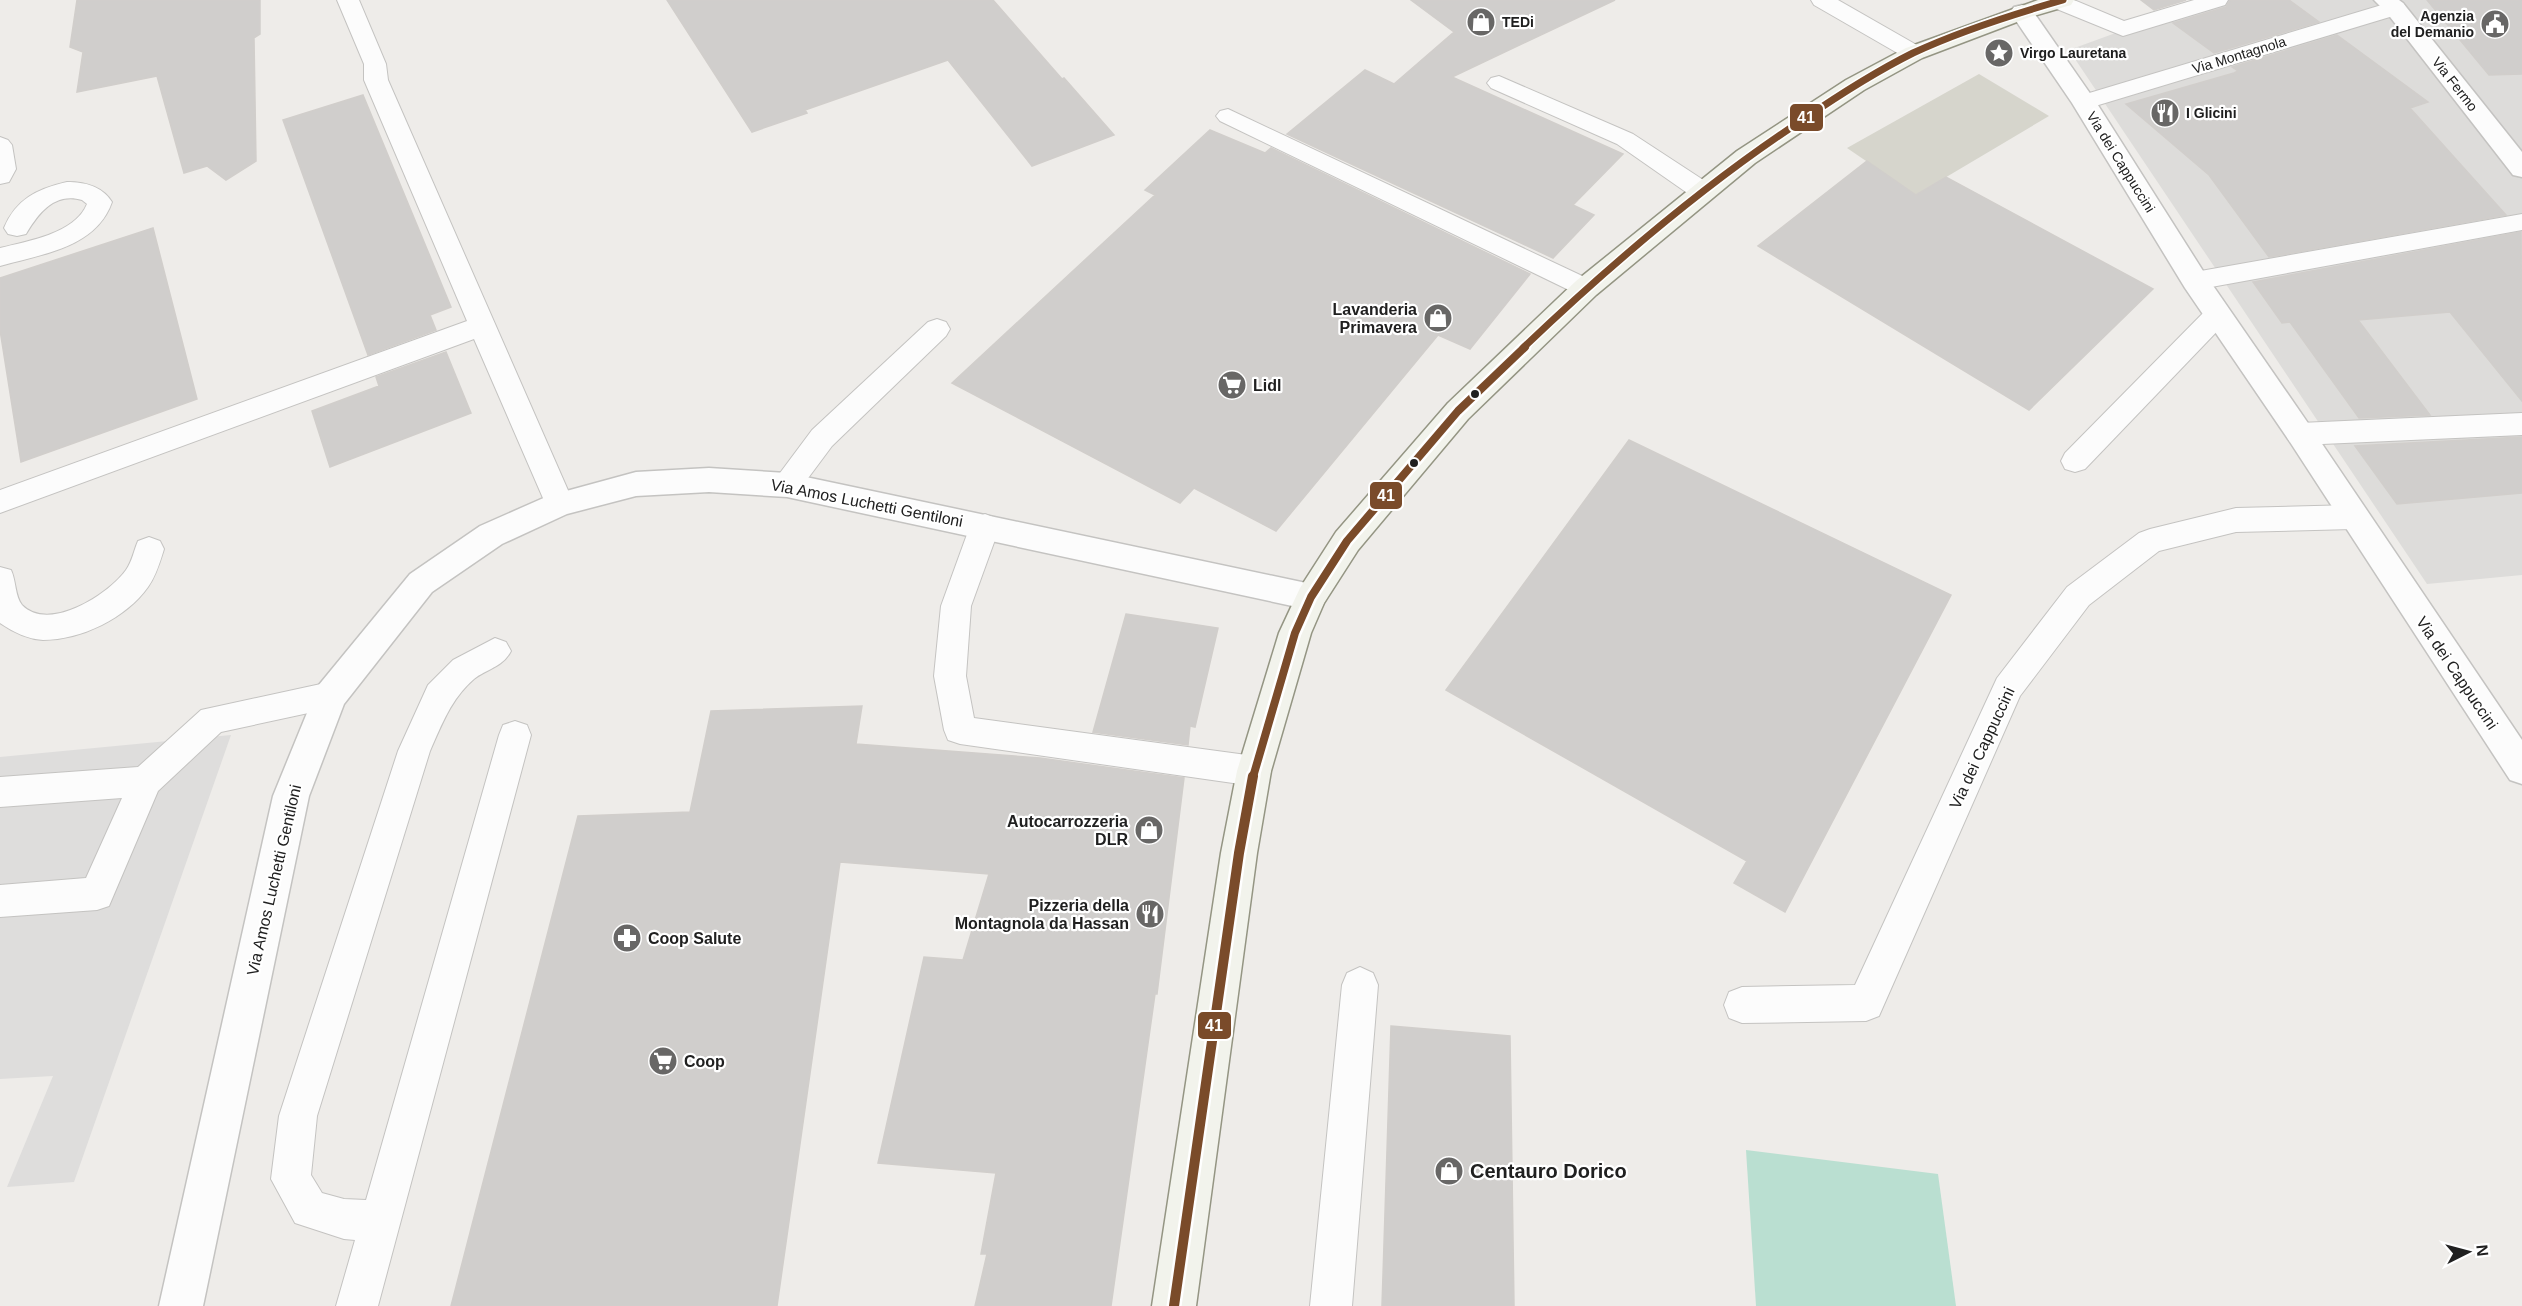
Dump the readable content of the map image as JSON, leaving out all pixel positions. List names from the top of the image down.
{
  "streets": {
    "street": ["Via Fermo", "Via dei Cappuccini", "Via Amos Luchetti Gentiloni"],
    "lane": ["Via Montagnola"]
  },
  "crossings": [
    ["Via Montagnola", "Via Fermo"],
    ["Via Montagnola", "Via dei Cappuccini"]
  ],
  "places": {
    "shop": [
      "TEDi",
      "Lavanderia Primavera",
      "Autocarrozzeria DLR",
      "Centauro Dorico"
    ],
    "public building": ["Agenzia del Demanio"],
    "place": ["Virgo Lauretana"],
    "restaurant": ["I Glicini", "Pizzeria della Montagnola da Hassan"],
    "supermarket": ["Lidl", "Coop"],
    "pharmacy": ["Coop Salute"]
  },
  "lines": ["transit line 41"],
  "north": "right"
}
